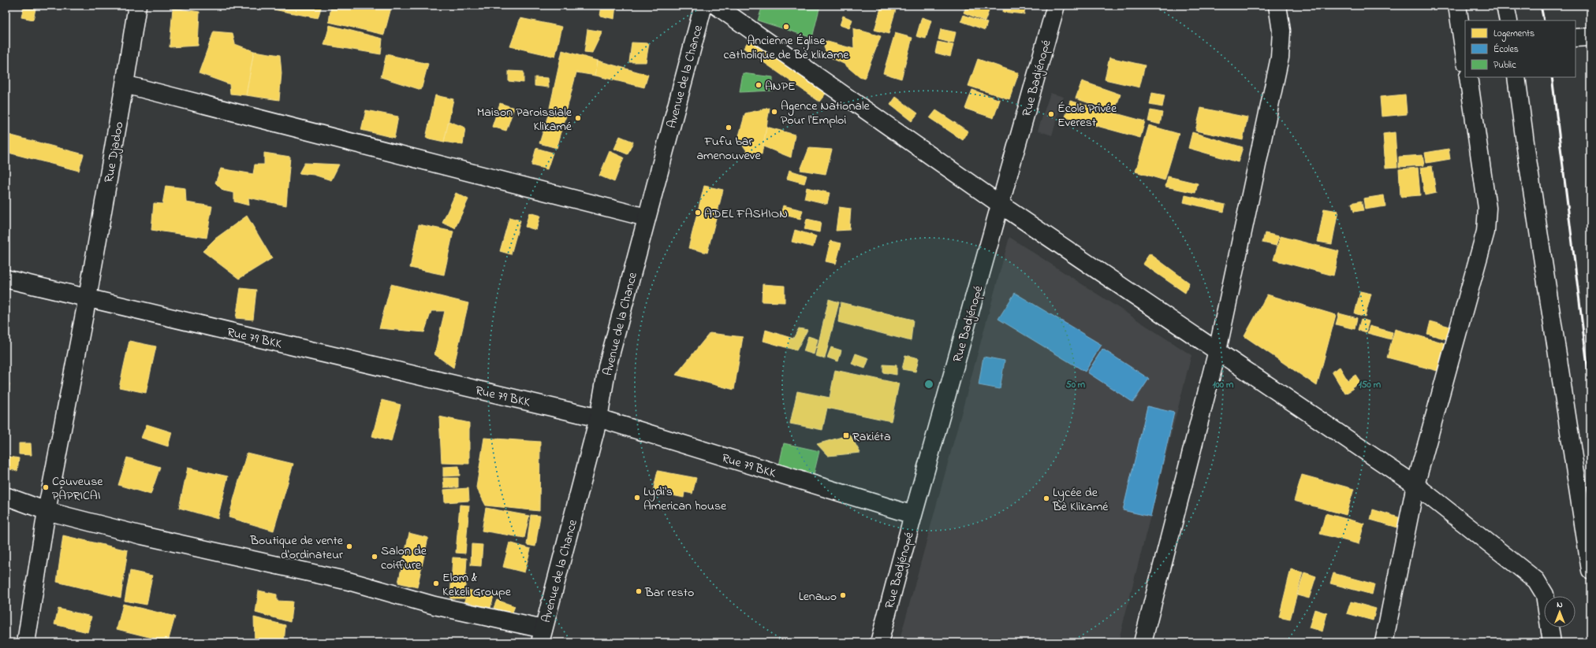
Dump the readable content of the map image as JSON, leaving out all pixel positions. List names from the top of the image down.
{
  "streets": {
    "street": [
      "Avenue de la Chance",
      "Rue Badjénopé",
      "Rue Djadoo",
      "Rue 79 BKK"
    ]
  },
  "crossings": [
    ["Avenue de la Chance", "Rue 79 BKK"],
    ["Rue Badjénopé", "Rue 79 BKK"],
    ["Rue Djadoo", "Rue 79 BKK"]
  ],
  "places": {
    "other": [
      "Ancienne Église catholique de Bè klikame",
      "ANPE",
      "Agence Nationale Pour l'Emploi",
      "École Privée Everest",
      "Maison Paroissiale Klikamé",
      "Fufu bar amenouveve",
      "ADEL FASHION",
      "Couveuse PAPRICAI",
      "Lydi's American house",
      "Lycée de Bè Klikamé",
      "Boutique de vente d'ordinateur",
      "Salon de coiffure",
      "Elom & Kekeli Groupe",
      "Bar resto",
      "Lenawo"
    ],
    "transit": ["Rakiéta"]
  },
  "legend": ["Logements", "Écoles", "Public"],
  "north": "top",
  "rings": ["50 m", "100 m", "150 m"]
}
